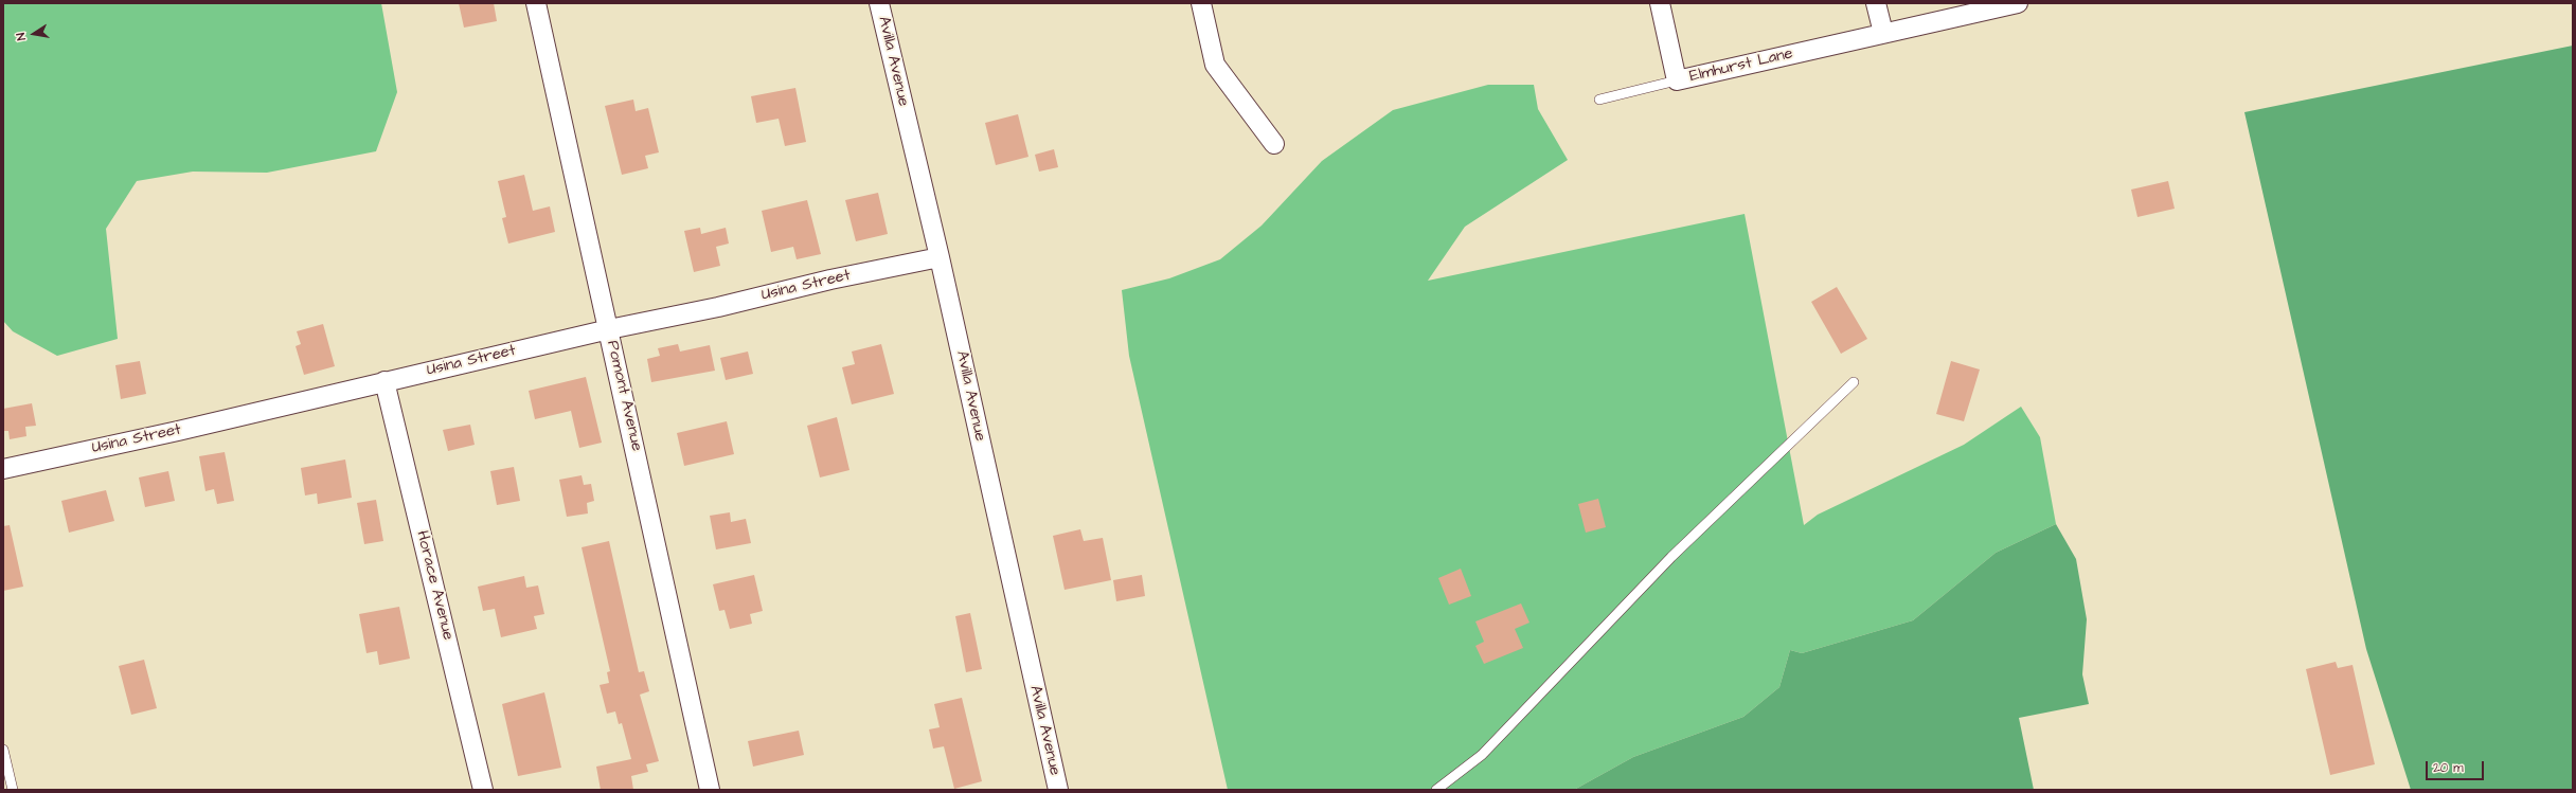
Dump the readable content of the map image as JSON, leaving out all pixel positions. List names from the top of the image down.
{
  "streets": {
    "street": [
      "Avilla Avenue",
      "Elmhurst Lane",
      "Usina Street",
      "Pomont Avenue",
      "Horace Avenue"
    ]
  },
  "crossings": [
    ["Avilla Avenue", "Usina Street"],
    ["Usina Street", "Pomont Avenue"],
    ["Usina Street", "Horace Avenue"]
  ],
  "scale_bar": "20 m",
  "north": "left"
}
